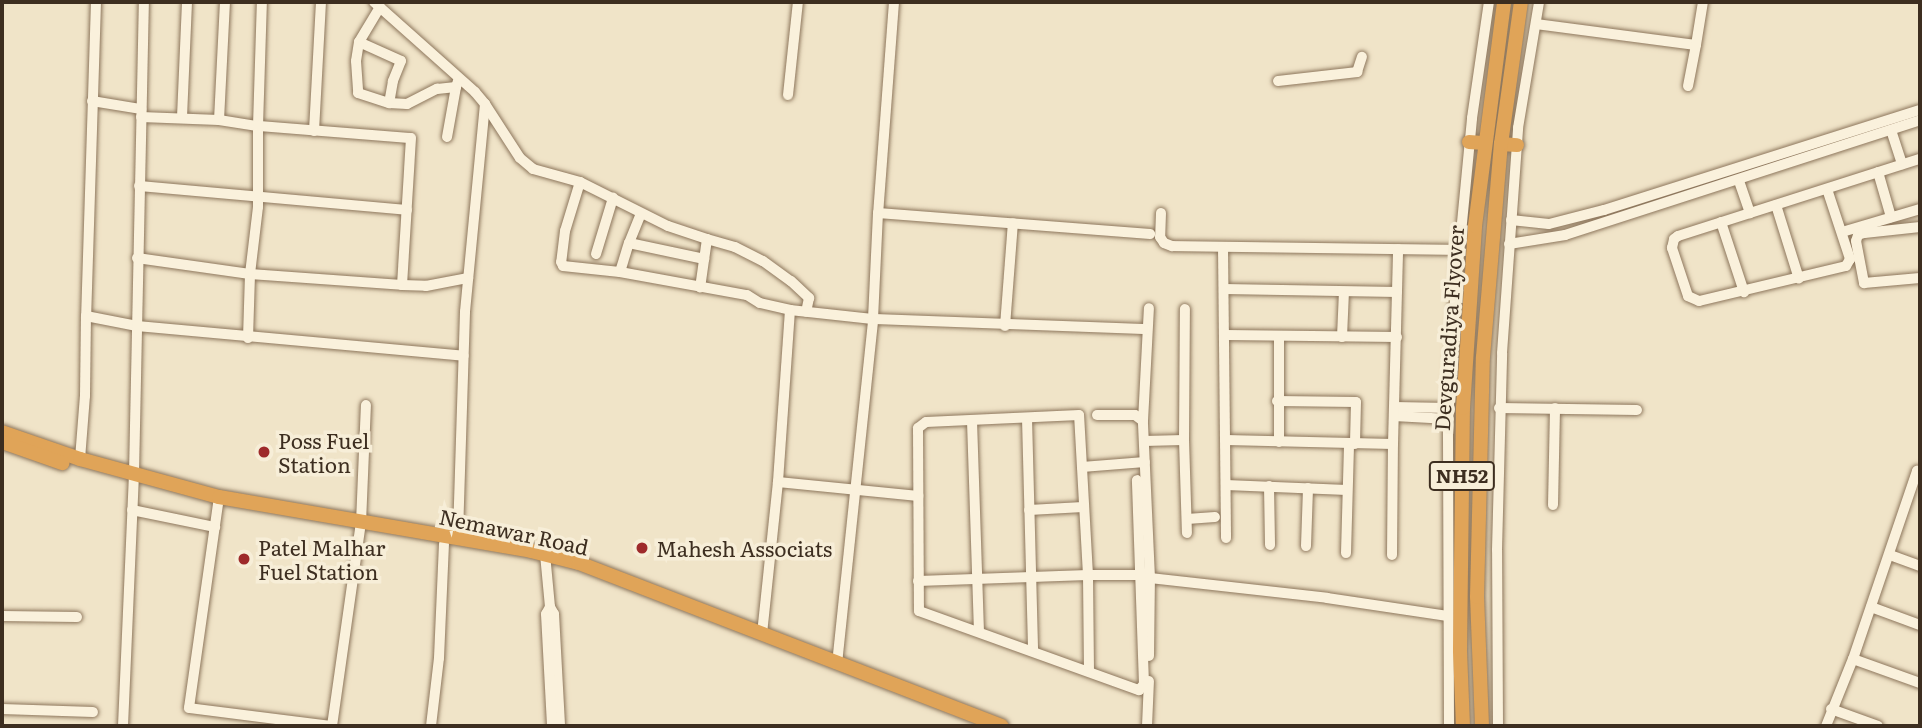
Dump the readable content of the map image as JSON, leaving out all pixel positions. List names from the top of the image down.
{
  "streets": {
    "highway": ["Devguradiya Flyover", "NH52", "Nemawar Road"]
  },
  "crossings": [
    ["Devguradiya Flyover", "NH52"]
  ],
  "places": ["Poss Fuel Station", "Mahesh Associats", "Patel Malhar Fuel Station"]
}
